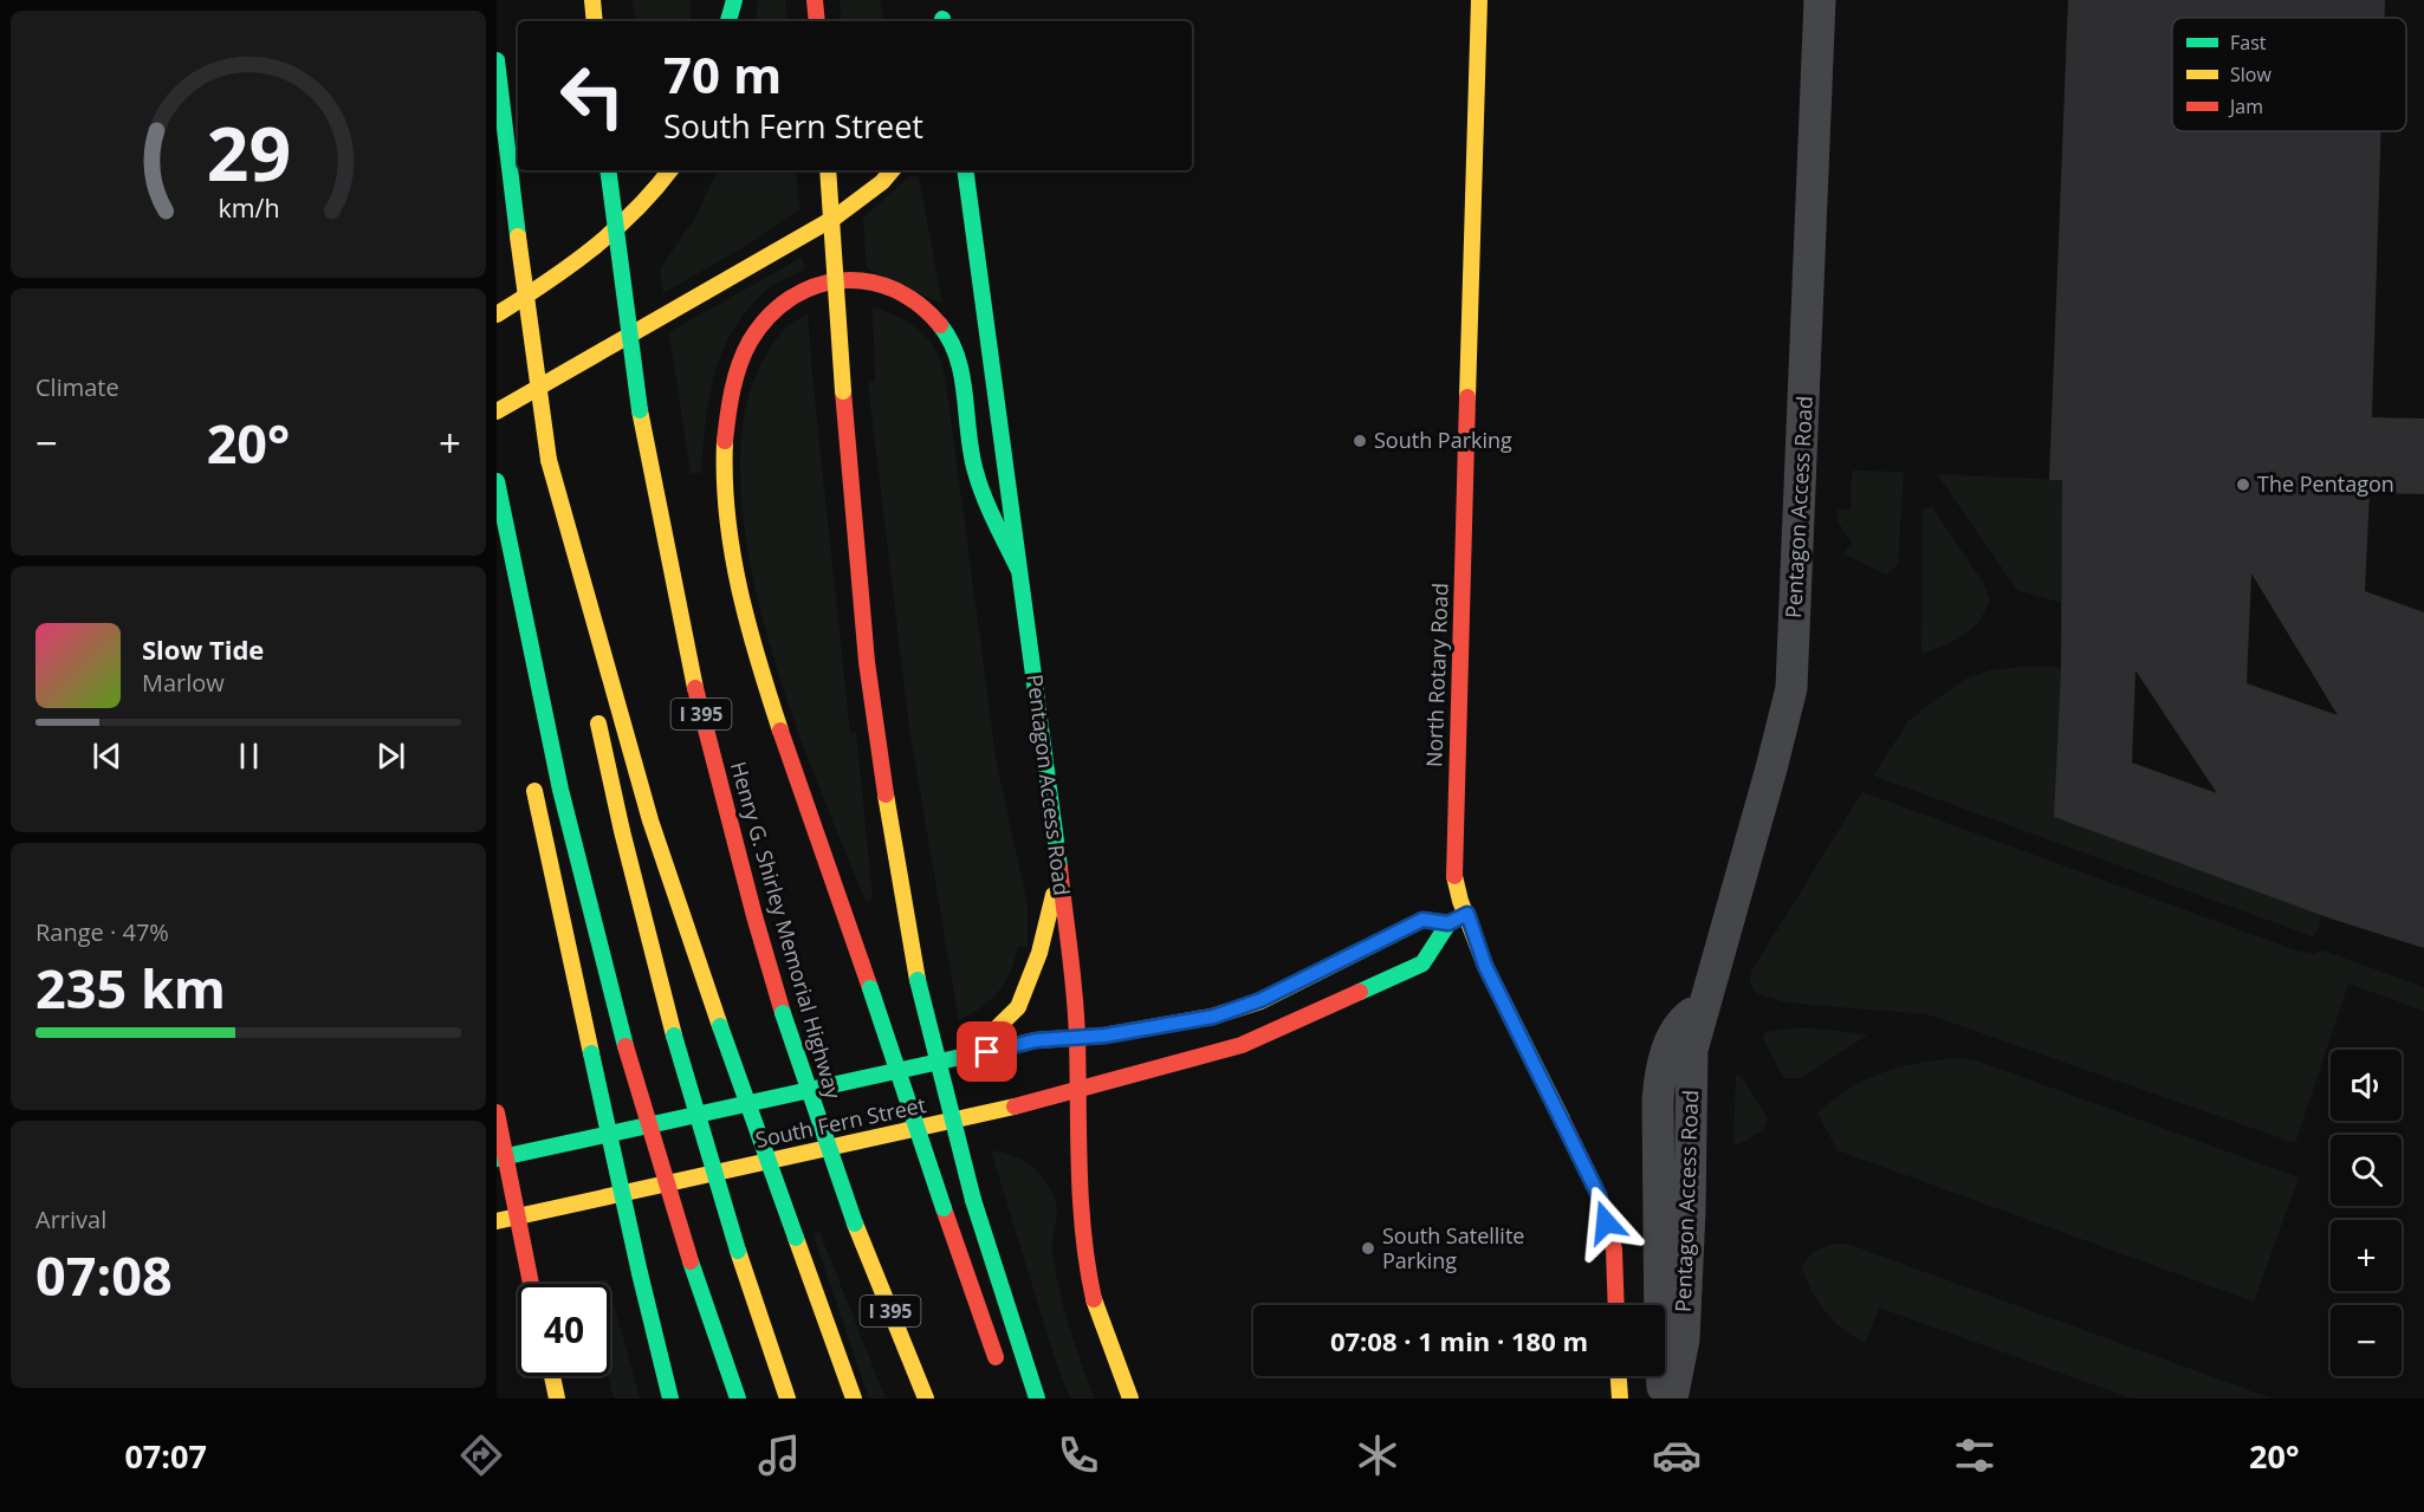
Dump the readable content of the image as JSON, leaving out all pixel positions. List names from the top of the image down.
{
  "streets": {
    "main road": [
      "Pentagon Access Road",
      "North Rotary Road",
      "I 395",
      "Henry G. Shirley Memorial Highway",
      "South Fern Street"
    ]
  },
  "crossings": [
    ["Pentagon Access Road", "South Fern Street"],
    ["North Rotary Road", "South Fern Street"]
  ],
  "places": ["South Parking", "The Pentagon", "South Satellite Parking"],
  "legend": ["Fast", "Slow", "Jam"],
  "page": {
    "turn": ["70 m", "South Fern Street"],
    "tile": [
      "Climate",
      ["Range · 47%", "235 km"],
      ["Arrival", "07:08"]
    ],
    "heat": ["−", "20°", "+"],
    "song": ["Slow Tide", "Marlow"],
    "map_buttons": ["+", "−"],
    "limit": "40",
    "trip": "07:08 · 1 min · 180 m",
    "tabs": ["07:07", "20°"],
    "gauge": ["29", "km/h"]
  }
}
